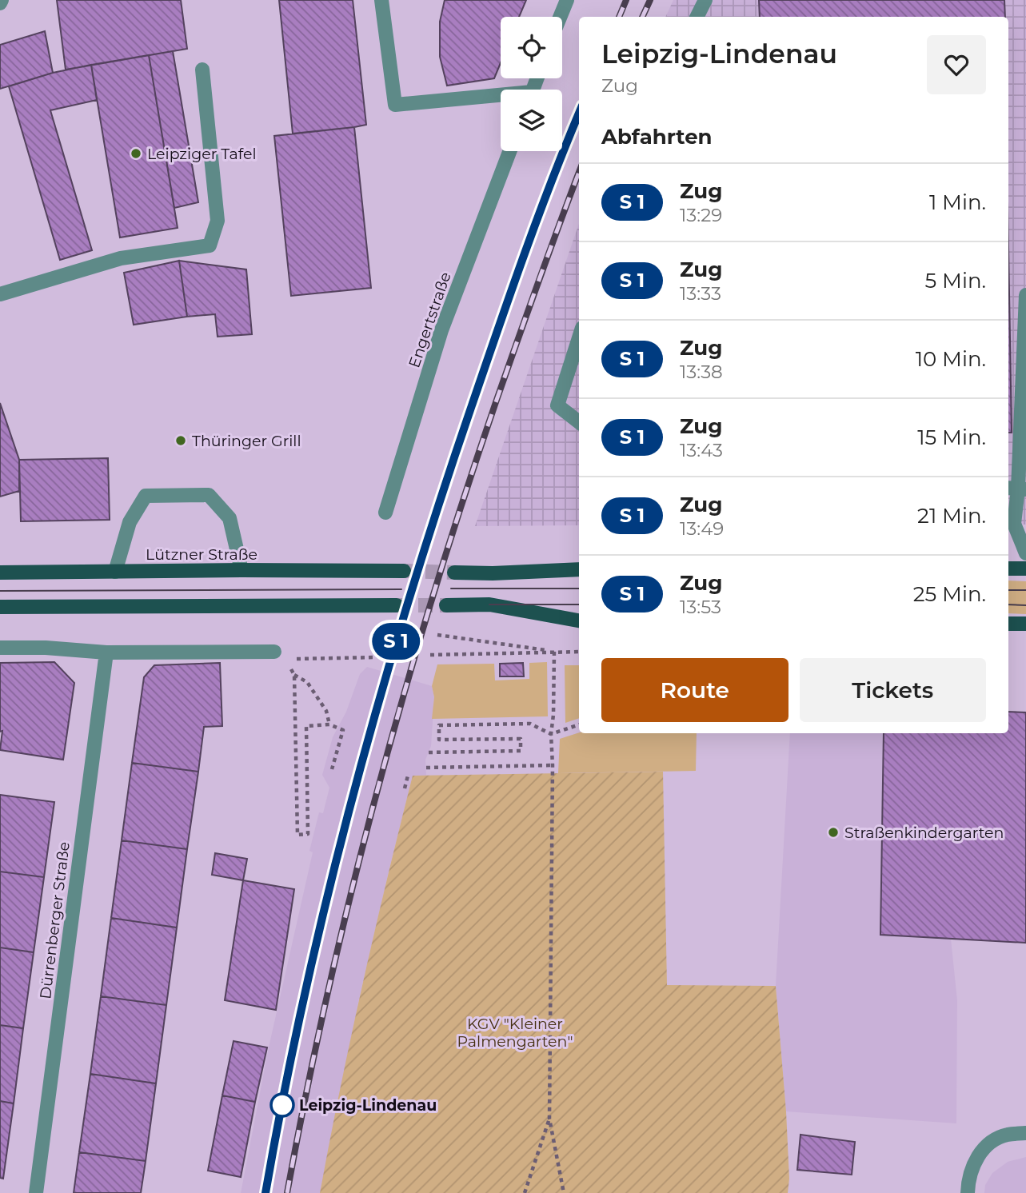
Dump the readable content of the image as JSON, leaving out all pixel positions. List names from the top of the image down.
{
  "streets": {
    "main road": ["Lützner Straße"],
    "street": ["Engertstraße", "Dürrenberger Straße"]
  },
  "parks": ["KGV \"Kleiner Palmengarten\""],
  "places": [
    "Leipziger Tafel",
    "Thüringer Grill",
    "Straßenkindergarten",
    "Leipzig-Lindenau"
  ],
  "page": {
    "on_map": "S 1",
    "heading": [
      ["Leipzig-Lindenau", "Zug"],
      "Abfahrten"
    ],
    "list": [
      {
        "mark": "S 1",
        "name": "Zug",
        "note": "13:29",
        "value": "1 Min."
      },
      {
        "mark": "S 1",
        "name": "Zug",
        "note": "13:33",
        "value": "5 Min."
      },
      {
        "mark": "S 1",
        "name": "Zug",
        "note": "13:38",
        "value": "10 Min."
      },
      {
        "mark": "S 1",
        "name": "Zug",
        "note": "13:43",
        "value": "15 Min."
      },
      {
        "mark": "S 1",
        "name": "Zug",
        "note": "13:49",
        "value": "21 Min."
      },
      {
        "mark": "S 1",
        "name": "Zug",
        "note": "13:53",
        "value": "25 Min."
      }
    ],
    "buttons": ["Route", "Tickets"]
  }
}
